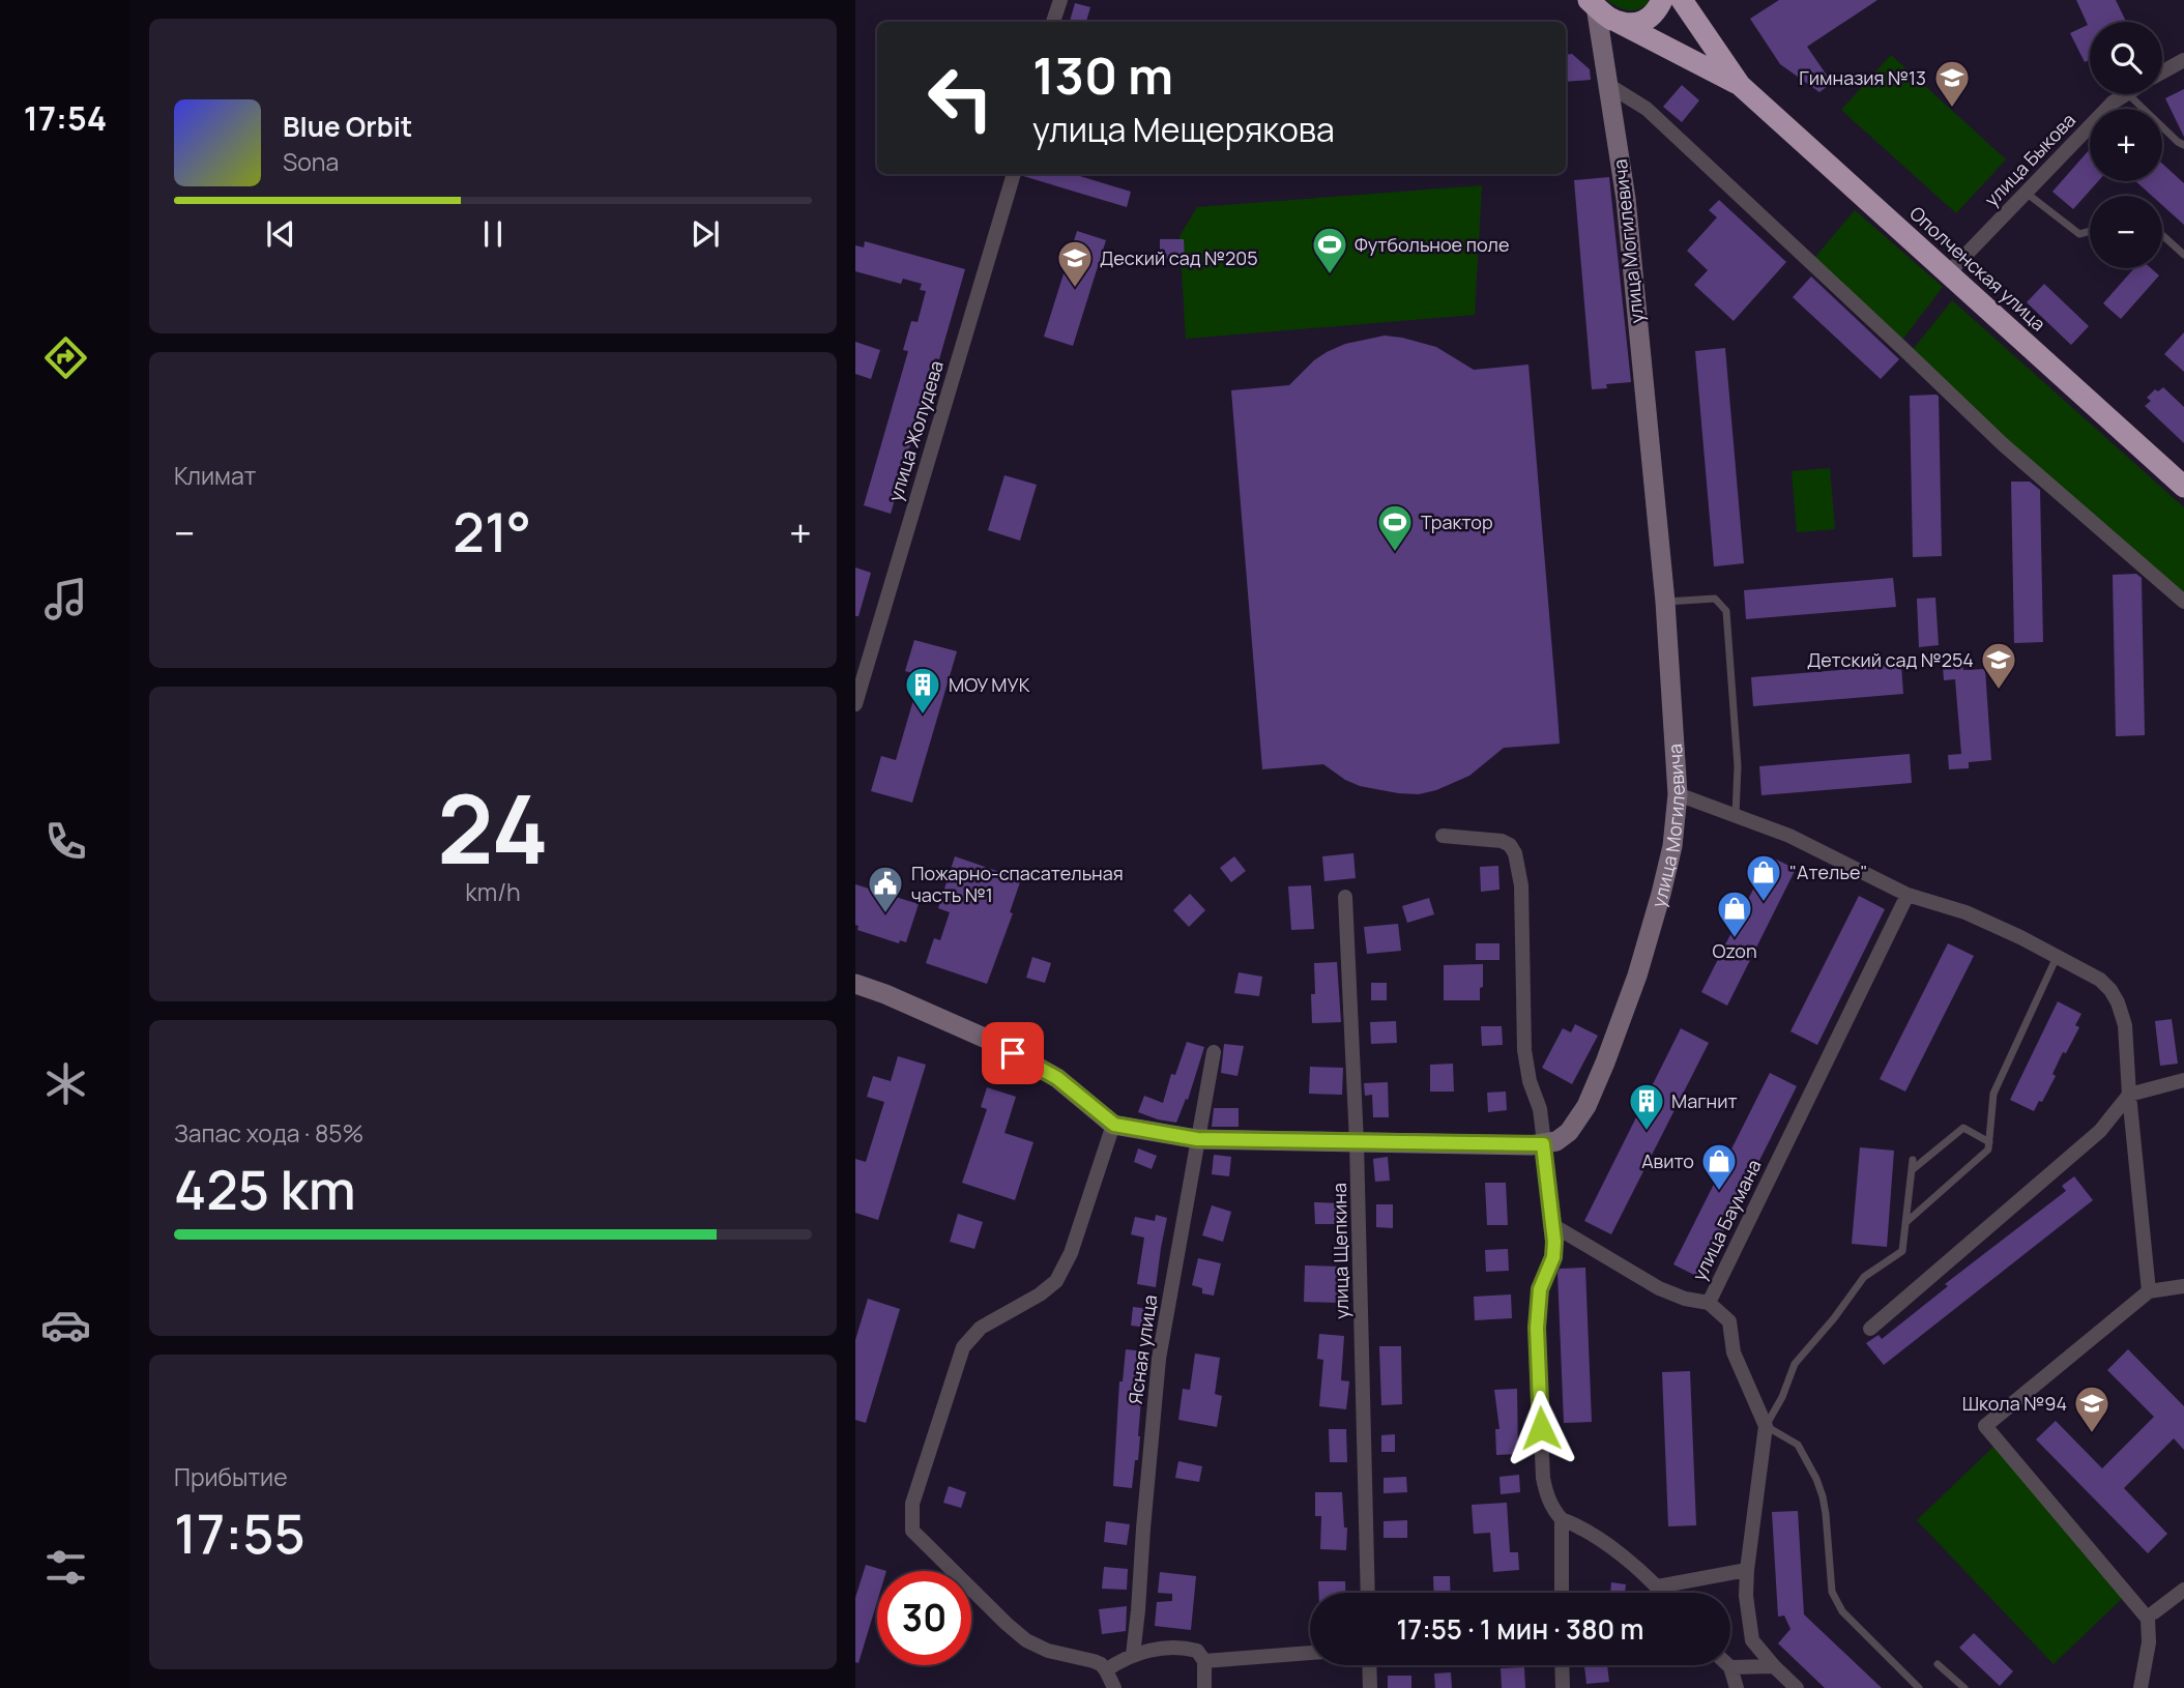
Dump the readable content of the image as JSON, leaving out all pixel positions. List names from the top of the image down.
{
  "streets": {
    "highway": ["Ополченская улица"],
    "street": [
      "улица Быкова",
      "улица Могилевича",
      "улица Жолудева",
      "улица Баумана",
      "улица Щепкина",
      "Ясная улица"
    ]
  },
  "crossings": [
    ["улица Быкова", "Ополченская улица"],
    ["улица Могилевича", "Ополченская улица"]
  ],
  "places": {
    "school or university": [
      "Гимназия №13",
      "Деский сад №205",
      "Детский сад №254",
      "Школа №94"
    ],
    "sports": ["Футбольное поле", "Трактор"],
    "building": ["МОУ МУК", "Магнит"],
    "shop": ["\"Ателье\"", "Ozon", "Авито"],
    "public building": ["Пожарно-спасательная часть №1"]
  },
  "page": {
    "tabs": "17:54",
    "map_buttons": ["+", "−"],
    "turn": ["130 m", "улица Мещерякова"],
    "song": ["Blue Orbit", "Sona"],
    "tile": [
      "Климат",
      ["24", "km/h"],
      ["Запас хода · 85%", "425 km"],
      ["Прибытие", "17:55"]
    ],
    "heat": ["−", "21°", "+"],
    "limit": "30",
    "trip": "17:55 · 1 мин · 380 m"
  }
}
